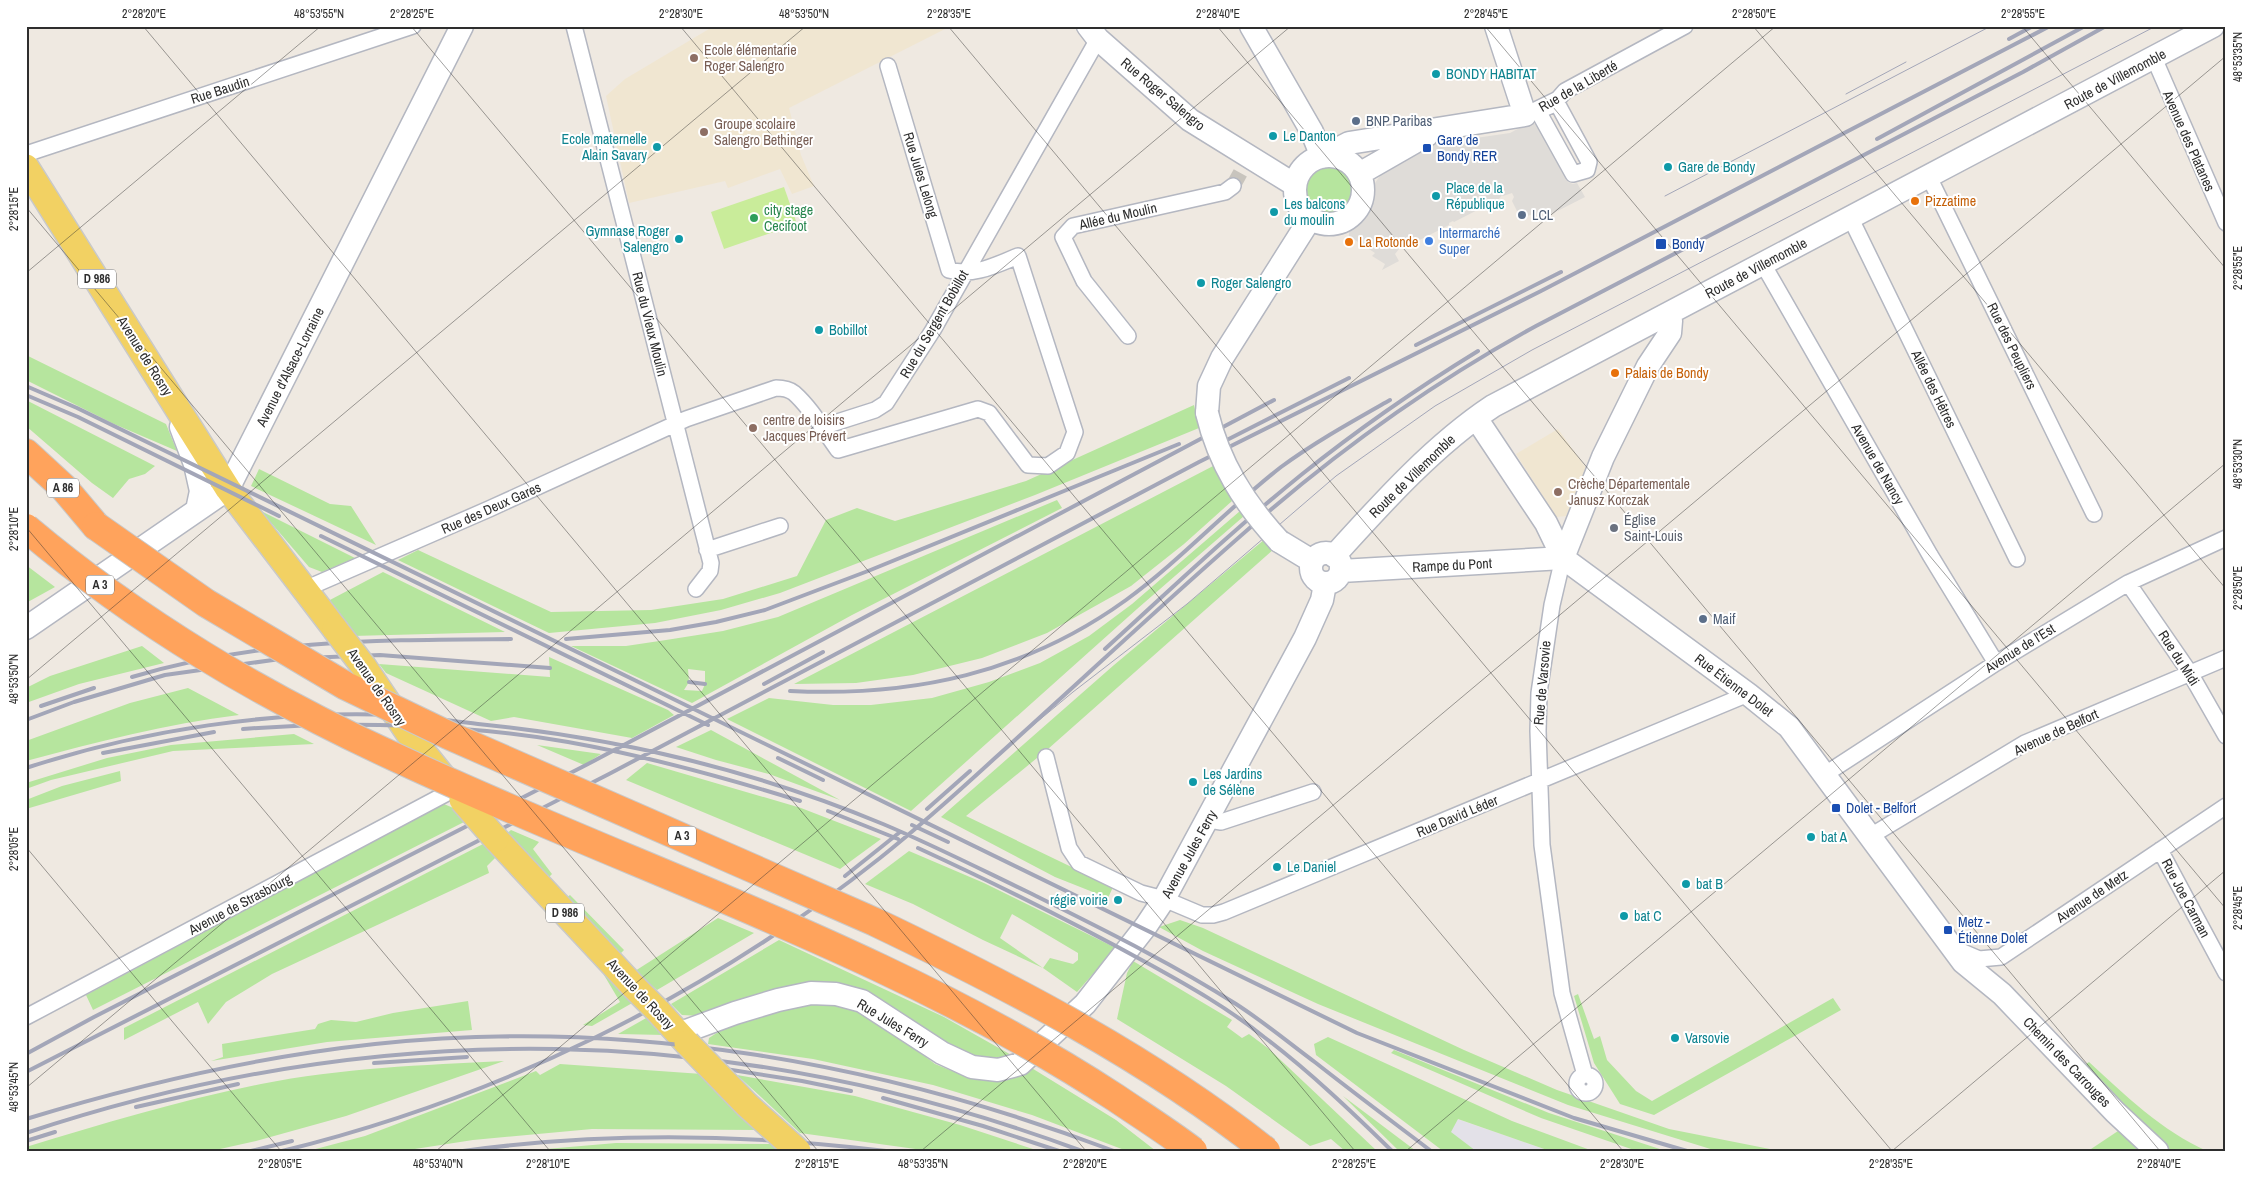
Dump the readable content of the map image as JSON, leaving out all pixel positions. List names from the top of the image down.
{
  "streets": {
    "highway": ["A 86", "A 3"],
    "main road": ["D 986", "Avenue de Rosny"],
    "street": [
      "Route de Villemomble",
      "Rue de la Liberté",
      "Rue Baudin",
      "Rue Roger Salengro",
      "Avenue des Platanes",
      "Rue Jules Lelong",
      "Allée du Moulin",
      "Rue du Vieux Moulin",
      "Rue du Sergent Bobillot",
      "Rue des Peupliers",
      "Avenue d'Alsace-Lorraine",
      "Allée des Hêtres",
      "Avenue de Nancy",
      "Rue des Deux Gares",
      "Rampe du Pont",
      "Avenue de l'Est",
      "Rue du Midi",
      "Rue de Varsovie",
      "Rue Étienne Dolet",
      "Avenue de Belfort",
      "Rue David Léder",
      "Avenue Jules Ferry",
      "Avenue de Metz",
      "Rue Joe Carman",
      "Avenue de Strasbourg",
      "Rue Jules Ferry",
      "Chemin des Carrouges"
    ]
  },
  "crossings": [
    ["Route de Villemomble", "Avenue des Platanes"],
    ["Route de Villemomble", "Rue des Peupliers"],
    ["Route de Villemomble", "Allée des Hêtres"],
    ["Route de Villemomble", "Avenue de Nancy"],
    ["Route de Villemomble", "Rampe du Pont"],
    ["Route de Villemomble", "Rue de Varsovie"],
    ["Route de Villemomble", "Rue Étienne Dolet"],
    ["Route de Villemomble", "Avenue Jules Ferry"],
    ["Rue de la Liberté", "Rue Roger Salengro"],
    ["Rue de la Liberté", "Rampe du Pont"],
    ["Rue Roger Salengro", "Rue du Sergent Bobillot"],
    ["Rue Roger Salengro", "Rampe du Pont"],
    ["Rue Jules Lelong", "Rue du Sergent Bobillot"],
    ["Rue du Vieux Moulin", "Rue des Deux Gares"],
    ["Avenue de Rosny", "Avenue d'Alsace-Lorraine"],
    ["Avenue de Rosny", "Rue des Deux Gares"],
    ["Avenue de Rosny", "Avenue de Strasbourg"],
    ["Avenue de Rosny", "Rue Jules Ferry"],
    ["Avenue de Nancy", "Avenue de l'Est"],
    ["A 86", "A 3"],
    ["Rampe du Pont", "Rue de Varsovie"],
    ["Rampe du Pont", "Rue Étienne Dolet"],
    ["Rampe du Pont", "Avenue Jules Ferry"],
    ["Avenue de l'Est", "Rue du Midi"],
    ["Avenue de l'Est", "Rue Étienne Dolet"],
    ["Rue du Midi", "Avenue de Belfort"],
    ["Rue de Varsovie", "Rue Étienne Dolet"],
    ["Rue de Varsovie", "Rue David Léder"],
    ["Rue Étienne Dolet", "Avenue de Belfort"],
    ["Rue Étienne Dolet", "Rue David Léder"],
    ["Rue Étienne Dolet", "Avenue de Metz"],
    ["Rue Étienne Dolet", "Chemin des Carrouges"],
    ["Rue David Léder", "Avenue Jules Ferry"],
    ["Avenue Jules Ferry", "Rue Jules Ferry"],
    ["Avenue de Metz", "Rue Joe Carman"],
    ["Avenue de Metz", "Chemin des Carrouges"]
  ],
  "places": {
    "other": [
      "Ecole élémentarie Roger Salengro",
      "BONDY HABITAT",
      "BNP Paribas",
      "Groupe scolaire Salengro Bethinger",
      "Le Danton",
      "Ecole maternelle Alain Savary",
      "Gare de Bondy",
      "Place de la République",
      "Pizzatime",
      "Les balcons du moulin",
      "LCL",
      "city stage Cecifoot",
      "Gymnase Roger Salengro",
      "Intermarché Super",
      "La Rotonde",
      "Roger Salengro",
      "Bobillot",
      "Palais de Bondy",
      "centre de loisirs Jacques Prévert",
      "Crèche Départementale Janusz Korczak",
      "Église Saint-Louis",
      "Maif",
      "Les Jardins de Sélène",
      "bat A",
      "Le Daniel",
      "bat B",
      "régie voirie",
      "bat C",
      "Varsovie"
    ],
    "transit": [
      "Gare de Bondy RER",
      "Bondy",
      "Dolet - Belfort",
      "Metz - Étienne Dolet"
    ]
  },
  "coordinates": [
    "2°28'20\"E",
    "48°53'55\"N",
    "2°28'25\"E",
    "2°28'30\"E",
    "48°53'50\"N",
    "2°28'35\"E",
    "2°28'40\"E",
    "2°28'45\"E",
    "2°28'50\"E",
    "2°28'55\"E",
    "48°53'35\"N",
    "2°28'15\"E",
    "48°53'30\"N",
    "2°28'10\"E",
    "2°28'05\"E",
    "48°53'45\"N",
    "48°53'40\"N"
  ]
}
